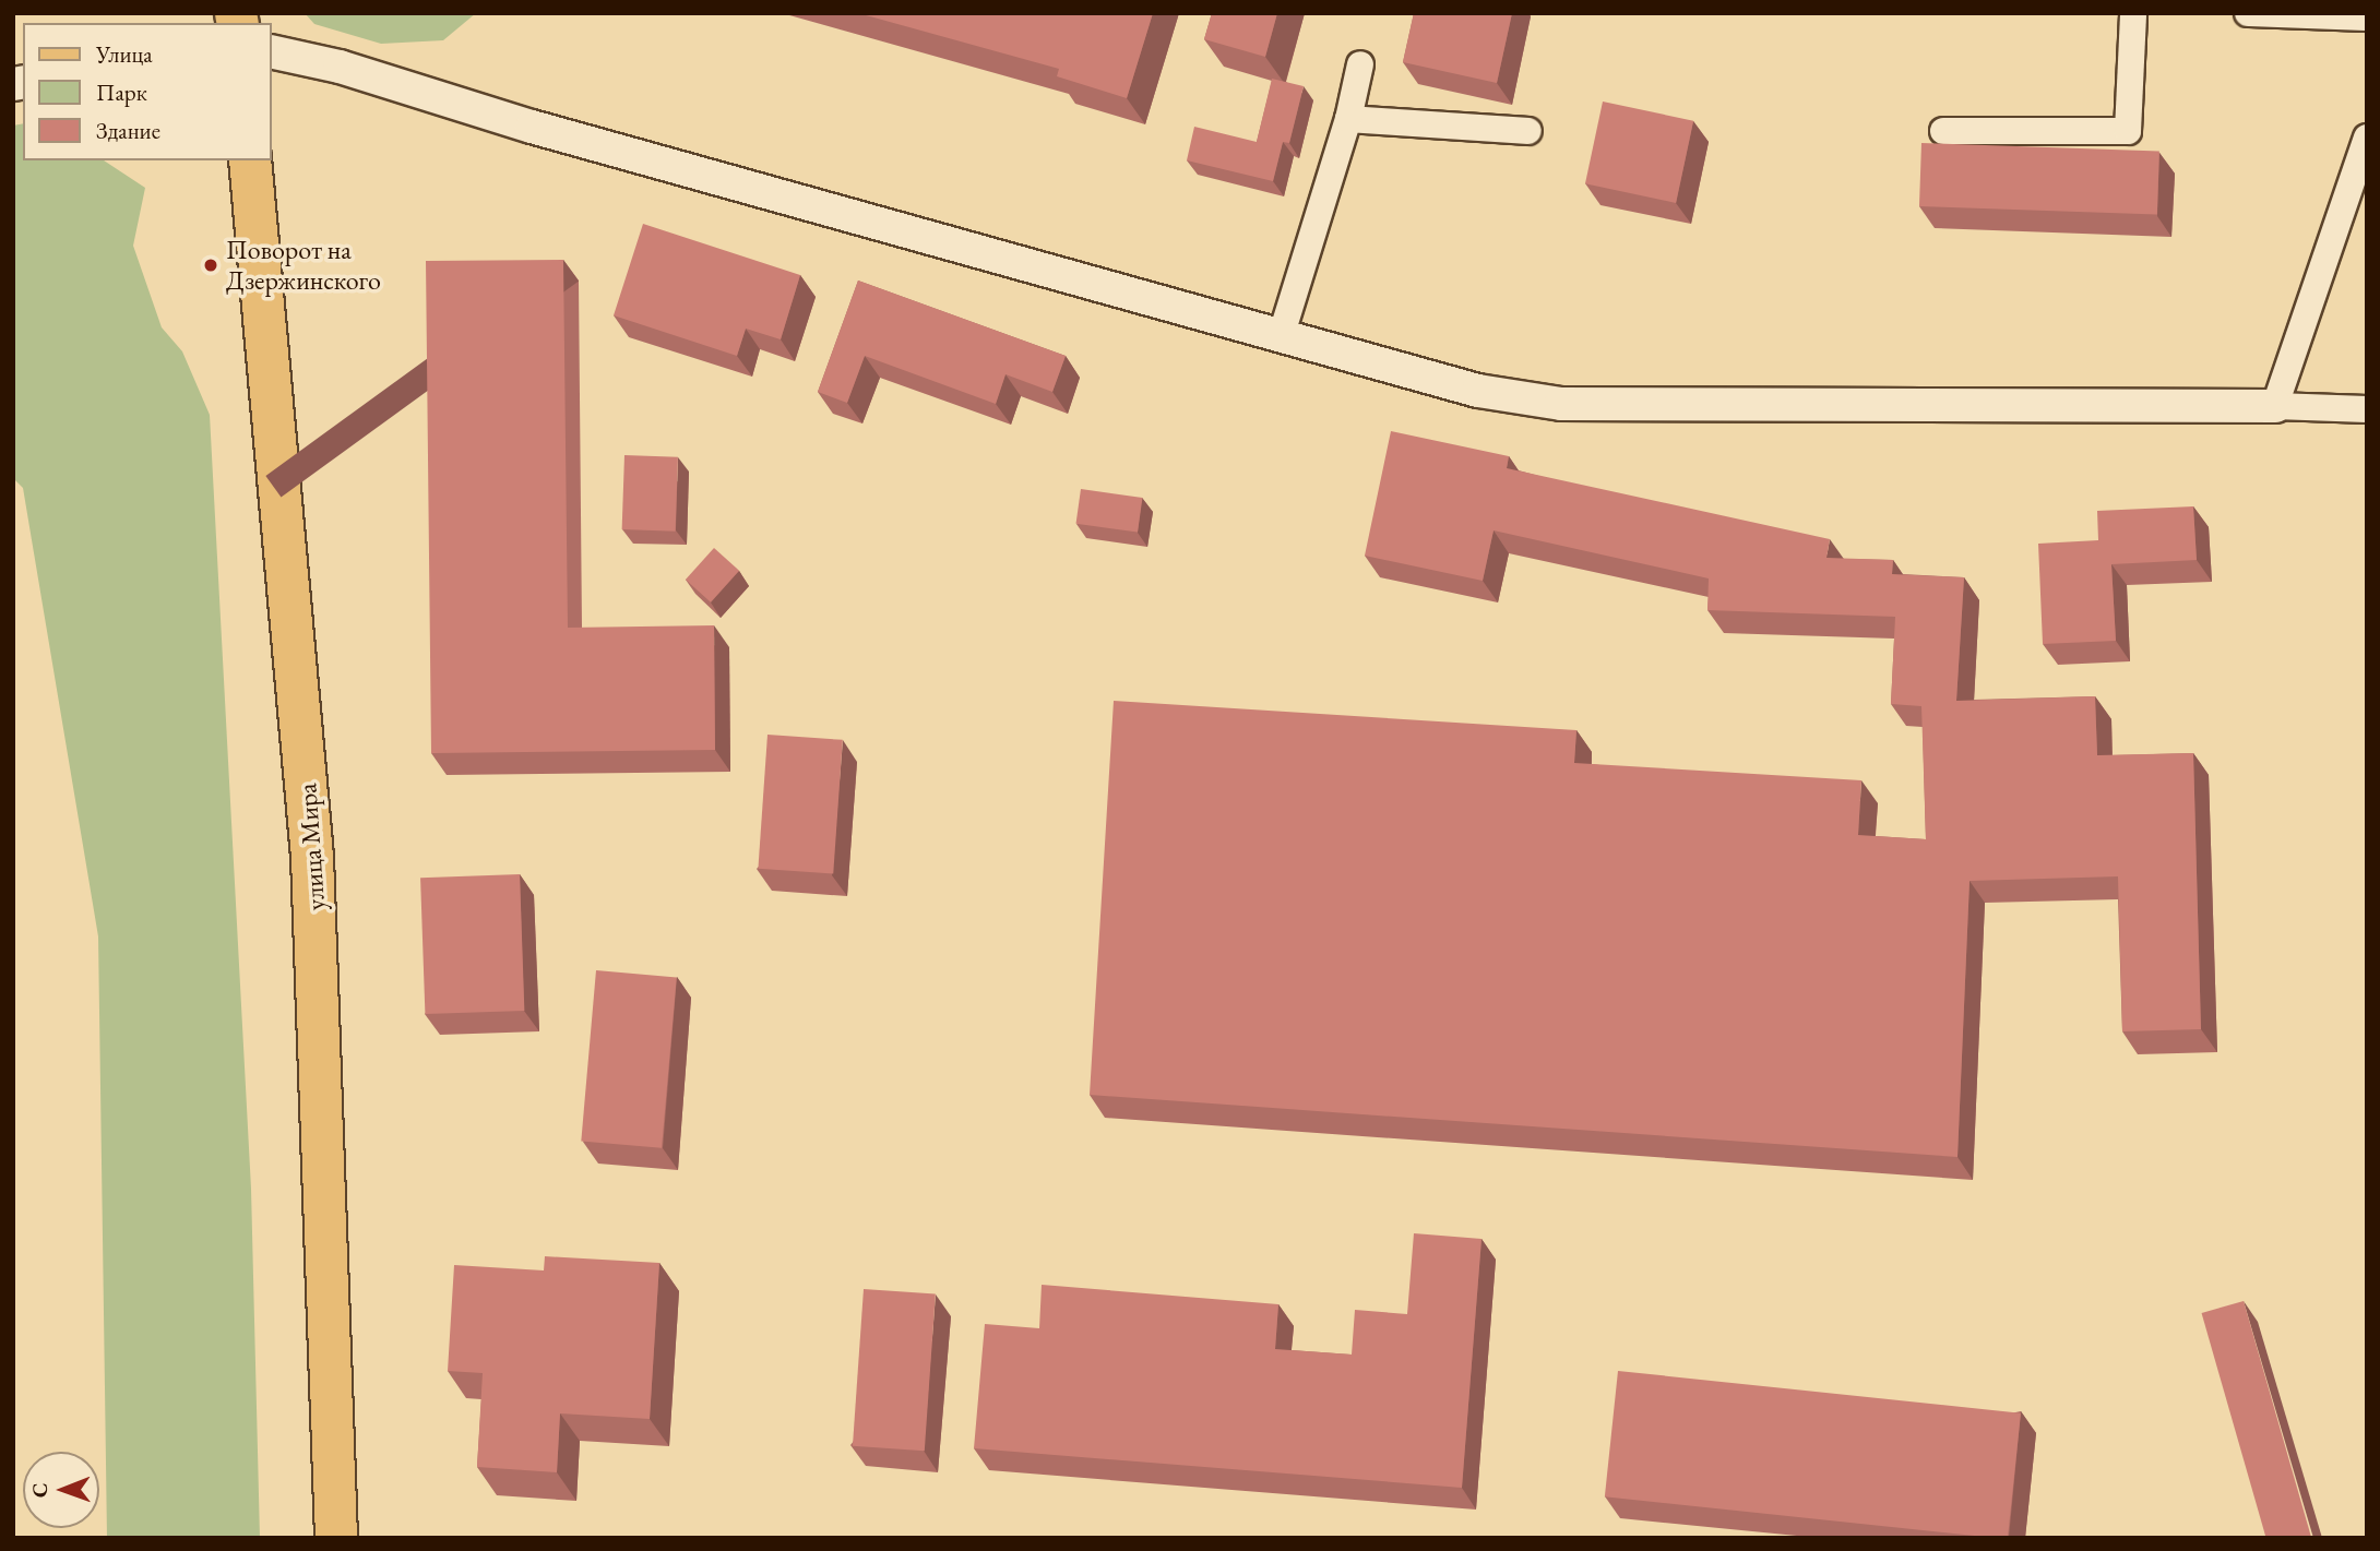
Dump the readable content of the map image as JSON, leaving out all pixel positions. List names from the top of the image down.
{
  "streets": {
    "main road": ["улица Мира"]
  },
  "places": ["Поворот на Дзержинского"],
  "legend": ["Улица", "Парк", "Здание"],
  "north": "left"
}
